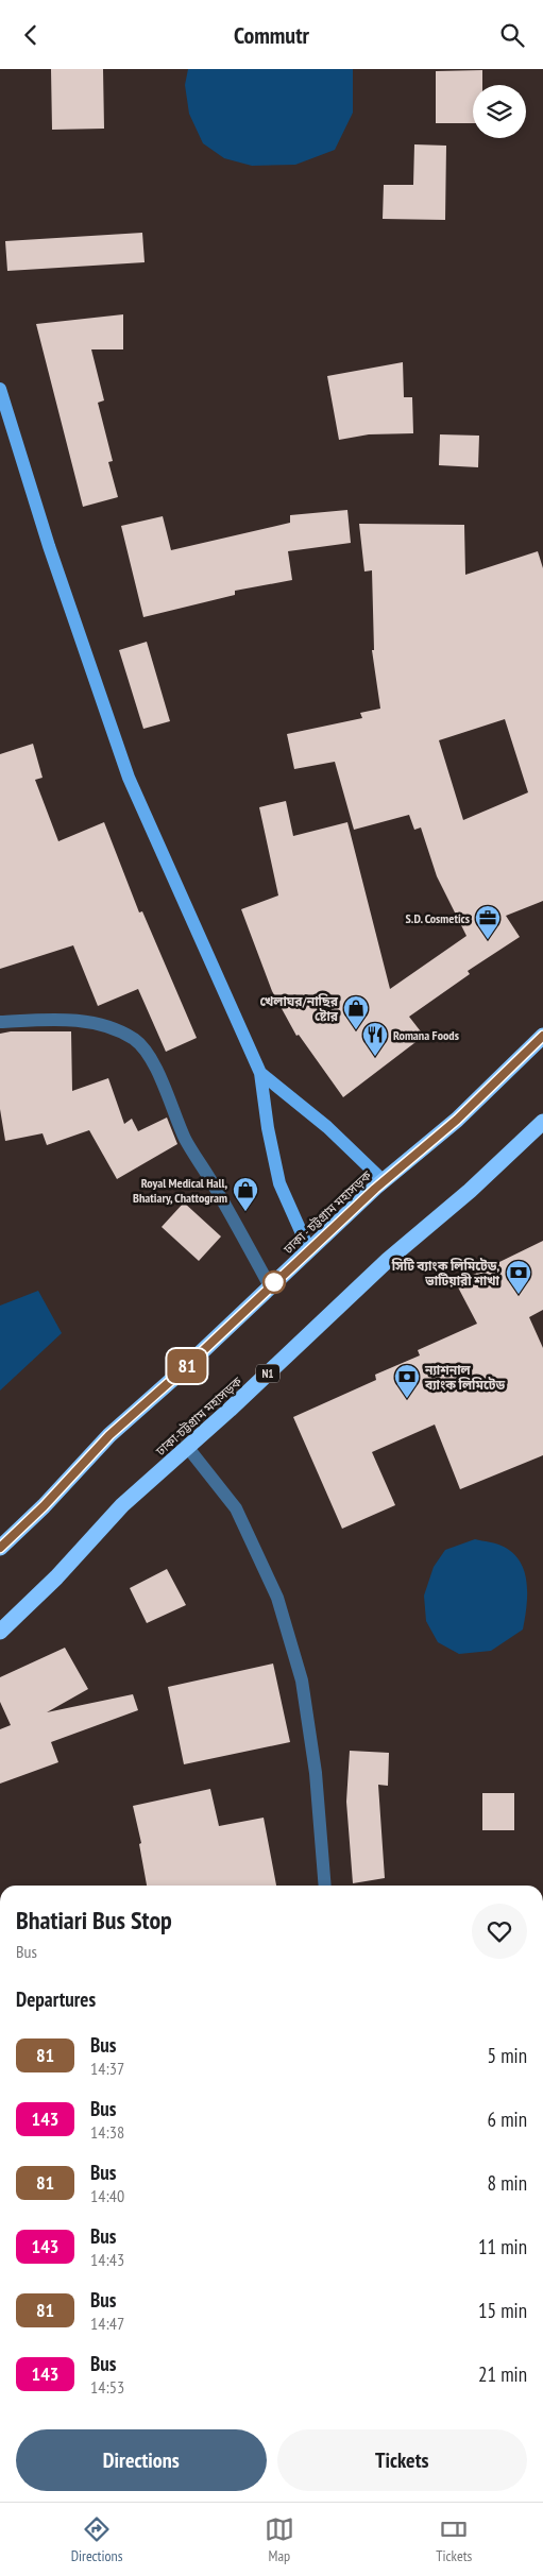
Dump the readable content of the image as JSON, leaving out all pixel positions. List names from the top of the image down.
{
  "streets": {
    "highway": ["ঢাকা - চট্টগ্রাম মহাসড়ক", "N1", "ঢাকা-চট্টগ্রাম মহাসড়ক"]
  },
  "places": {
    "office": ["S.D. Cosmetics"],
    "shop": ["খেলাঘর/নাছির ষ্টোর", "Royal Medical Hall, Bhatiary, Chattogram"],
    "restaurant": ["Romana Foods"],
    "bank": ["সিটি ব্যাংক লিমিটেড, ভাটিয়ারী শাখা", "ন্যাশনাল ব্যাংক লিমিটেড"]
  },
  "lines": ["bus line 81"],
  "page": {
    "header": "Commutr",
    "on_map": "81",
    "heading": [
      ["Bhatiari Bus Stop", "Bus"],
      "Departures"
    ],
    "list": [
      {
        "mark": "81",
        "name": "Bus",
        "note": "14:37",
        "value": "5 min"
      },
      {
        "mark": "143",
        "name": "Bus",
        "note": "14:38",
        "value": "6 min"
      },
      {
        "mark": "81",
        "name": "Bus",
        "note": "14:40",
        "value": "8 min"
      },
      {
        "mark": "143",
        "name": "Bus",
        "note": "14:43",
        "value": "11 min"
      },
      {
        "mark": "81",
        "name": "Bus",
        "note": "14:47",
        "value": "15 min"
      },
      {
        "mark": "143",
        "name": "Bus",
        "note": "14:53",
        "value": "21 min"
      }
    ],
    "buttons": ["Directions", "Tickets"],
    "tabs": ["Directions", "Map", "Tickets"]
  }
}
